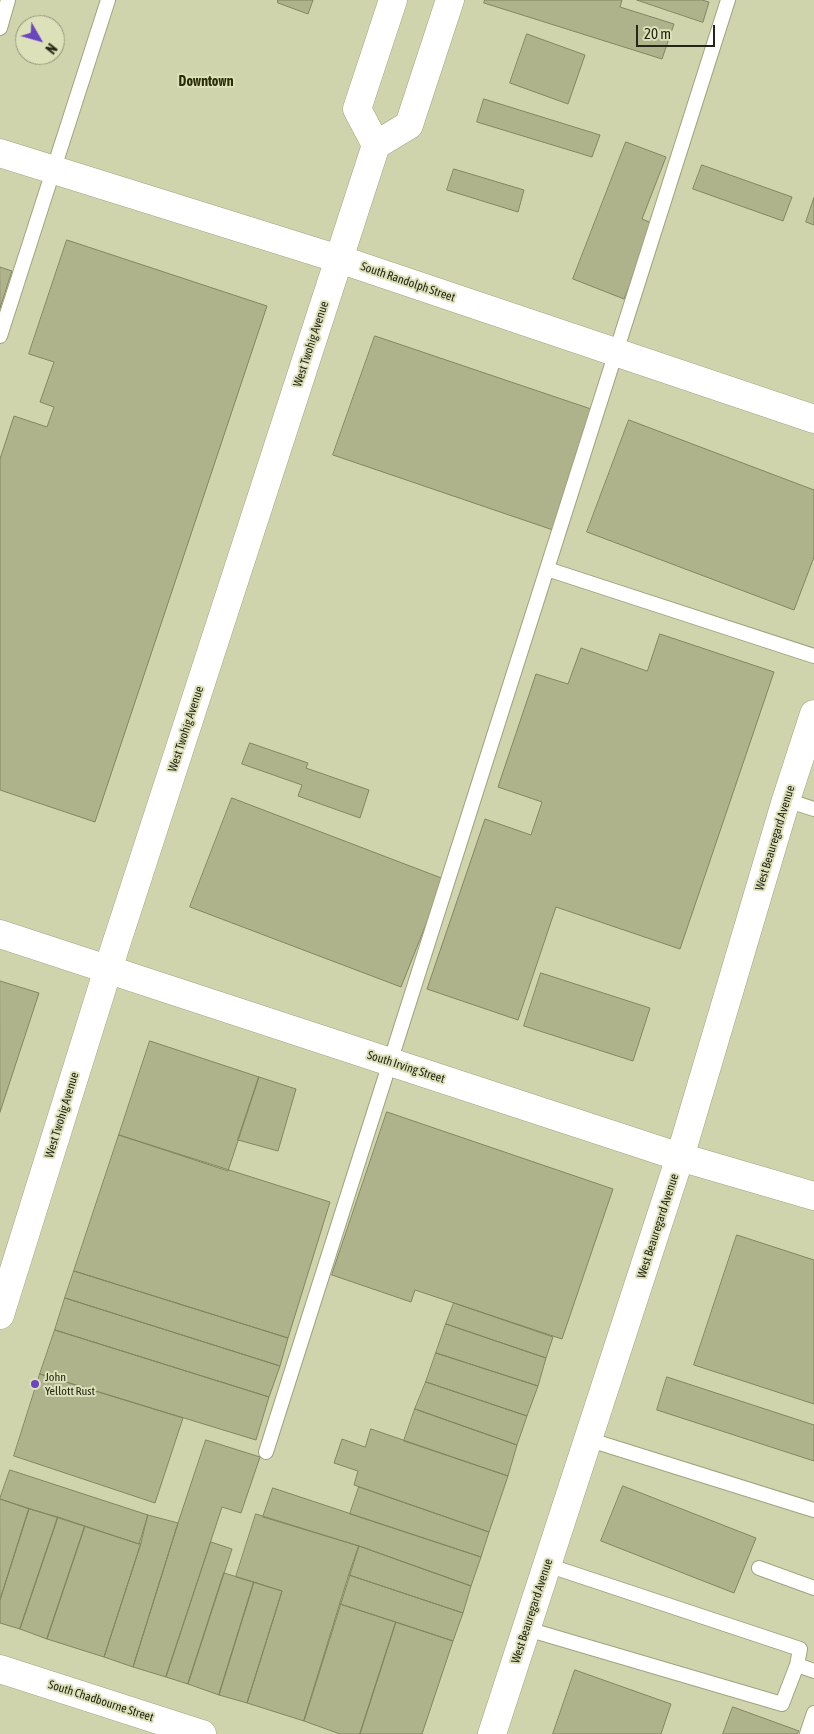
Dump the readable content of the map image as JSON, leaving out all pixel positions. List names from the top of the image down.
{
  "streets": {
    "street": [
      "South Randolph Street",
      "West Twohig Avenue",
      "West Beauregard Avenue",
      "South Irving Street",
      "South Chadbourne Street"
    ]
  },
  "crossings": [
    ["South Randolph Street", "West Twohig Avenue"],
    ["West Twohig Avenue", "South Irving Street"],
    ["West Beauregard Avenue", "South Irving Street"]
  ],
  "districts": ["Downtown"],
  "places": ["John Yellott Rust"],
  "scale_bar": "20 m",
  "north": "bottom right"
}
